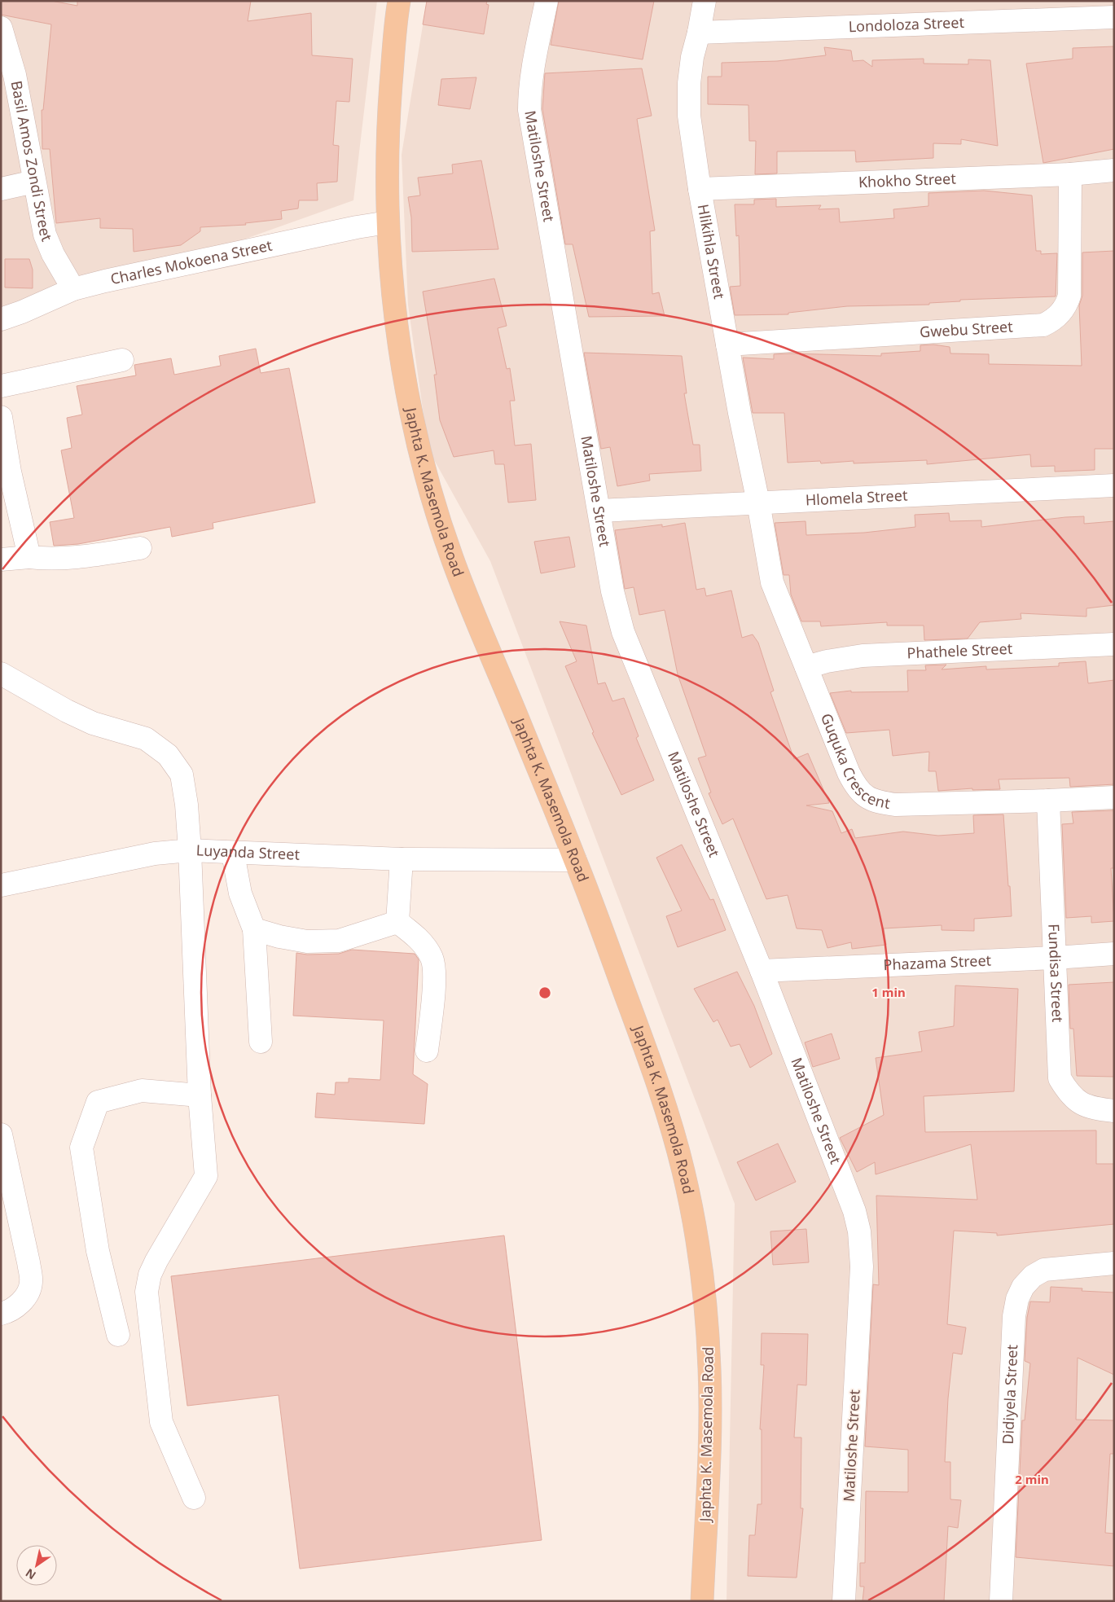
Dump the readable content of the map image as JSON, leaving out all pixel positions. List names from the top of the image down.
{
  "streets": {
    "main road": ["Japhta K. Masemola Road"],
    "street": [
      "Londoloza Street",
      "Basil Amos Zondi Street",
      "Matiloshe Street",
      "Khokho Street",
      "Hlikihla Street",
      "Charles Mokoena Street",
      "Gwebu Street",
      "Hlomela Street",
      "Phathele Street",
      "Guquka Crescent",
      "Luyanda Street",
      "Phazama Street",
      "Fundisa Street",
      "Didiyela Street"
    ]
  },
  "crossings": [
    ["Londoloza Street", "Hlikihla Street"],
    ["Basil Amos Zondi Street", "Charles Mokoena Street"],
    ["Matiloshe Street", "Hlomela Street"],
    ["Matiloshe Street", "Phazama Street"],
    ["Khokho Street", "Hlikihla Street"],
    ["Khokho Street", "Gwebu Street"],
    ["Hlikihla Street", "Gwebu Street"],
    ["Hlikihla Street", "Hlomela Street"],
    ["Hlikihla Street", "Guquka Crescent"],
    ["Charles Mokoena Street", "Japhta K. Masemola Road"],
    ["Japhta K. Masemola Road", "Luyanda Street"],
    ["Hlomela Street", "Guquka Crescent"],
    ["Phathele Street", "Guquka Crescent"],
    ["Guquka Crescent", "Fundisa Street"],
    ["Phazama Street", "Fundisa Street"]
  ],
  "north": "bottom left",
  "rings": ["1 min", "2 min"]
}
